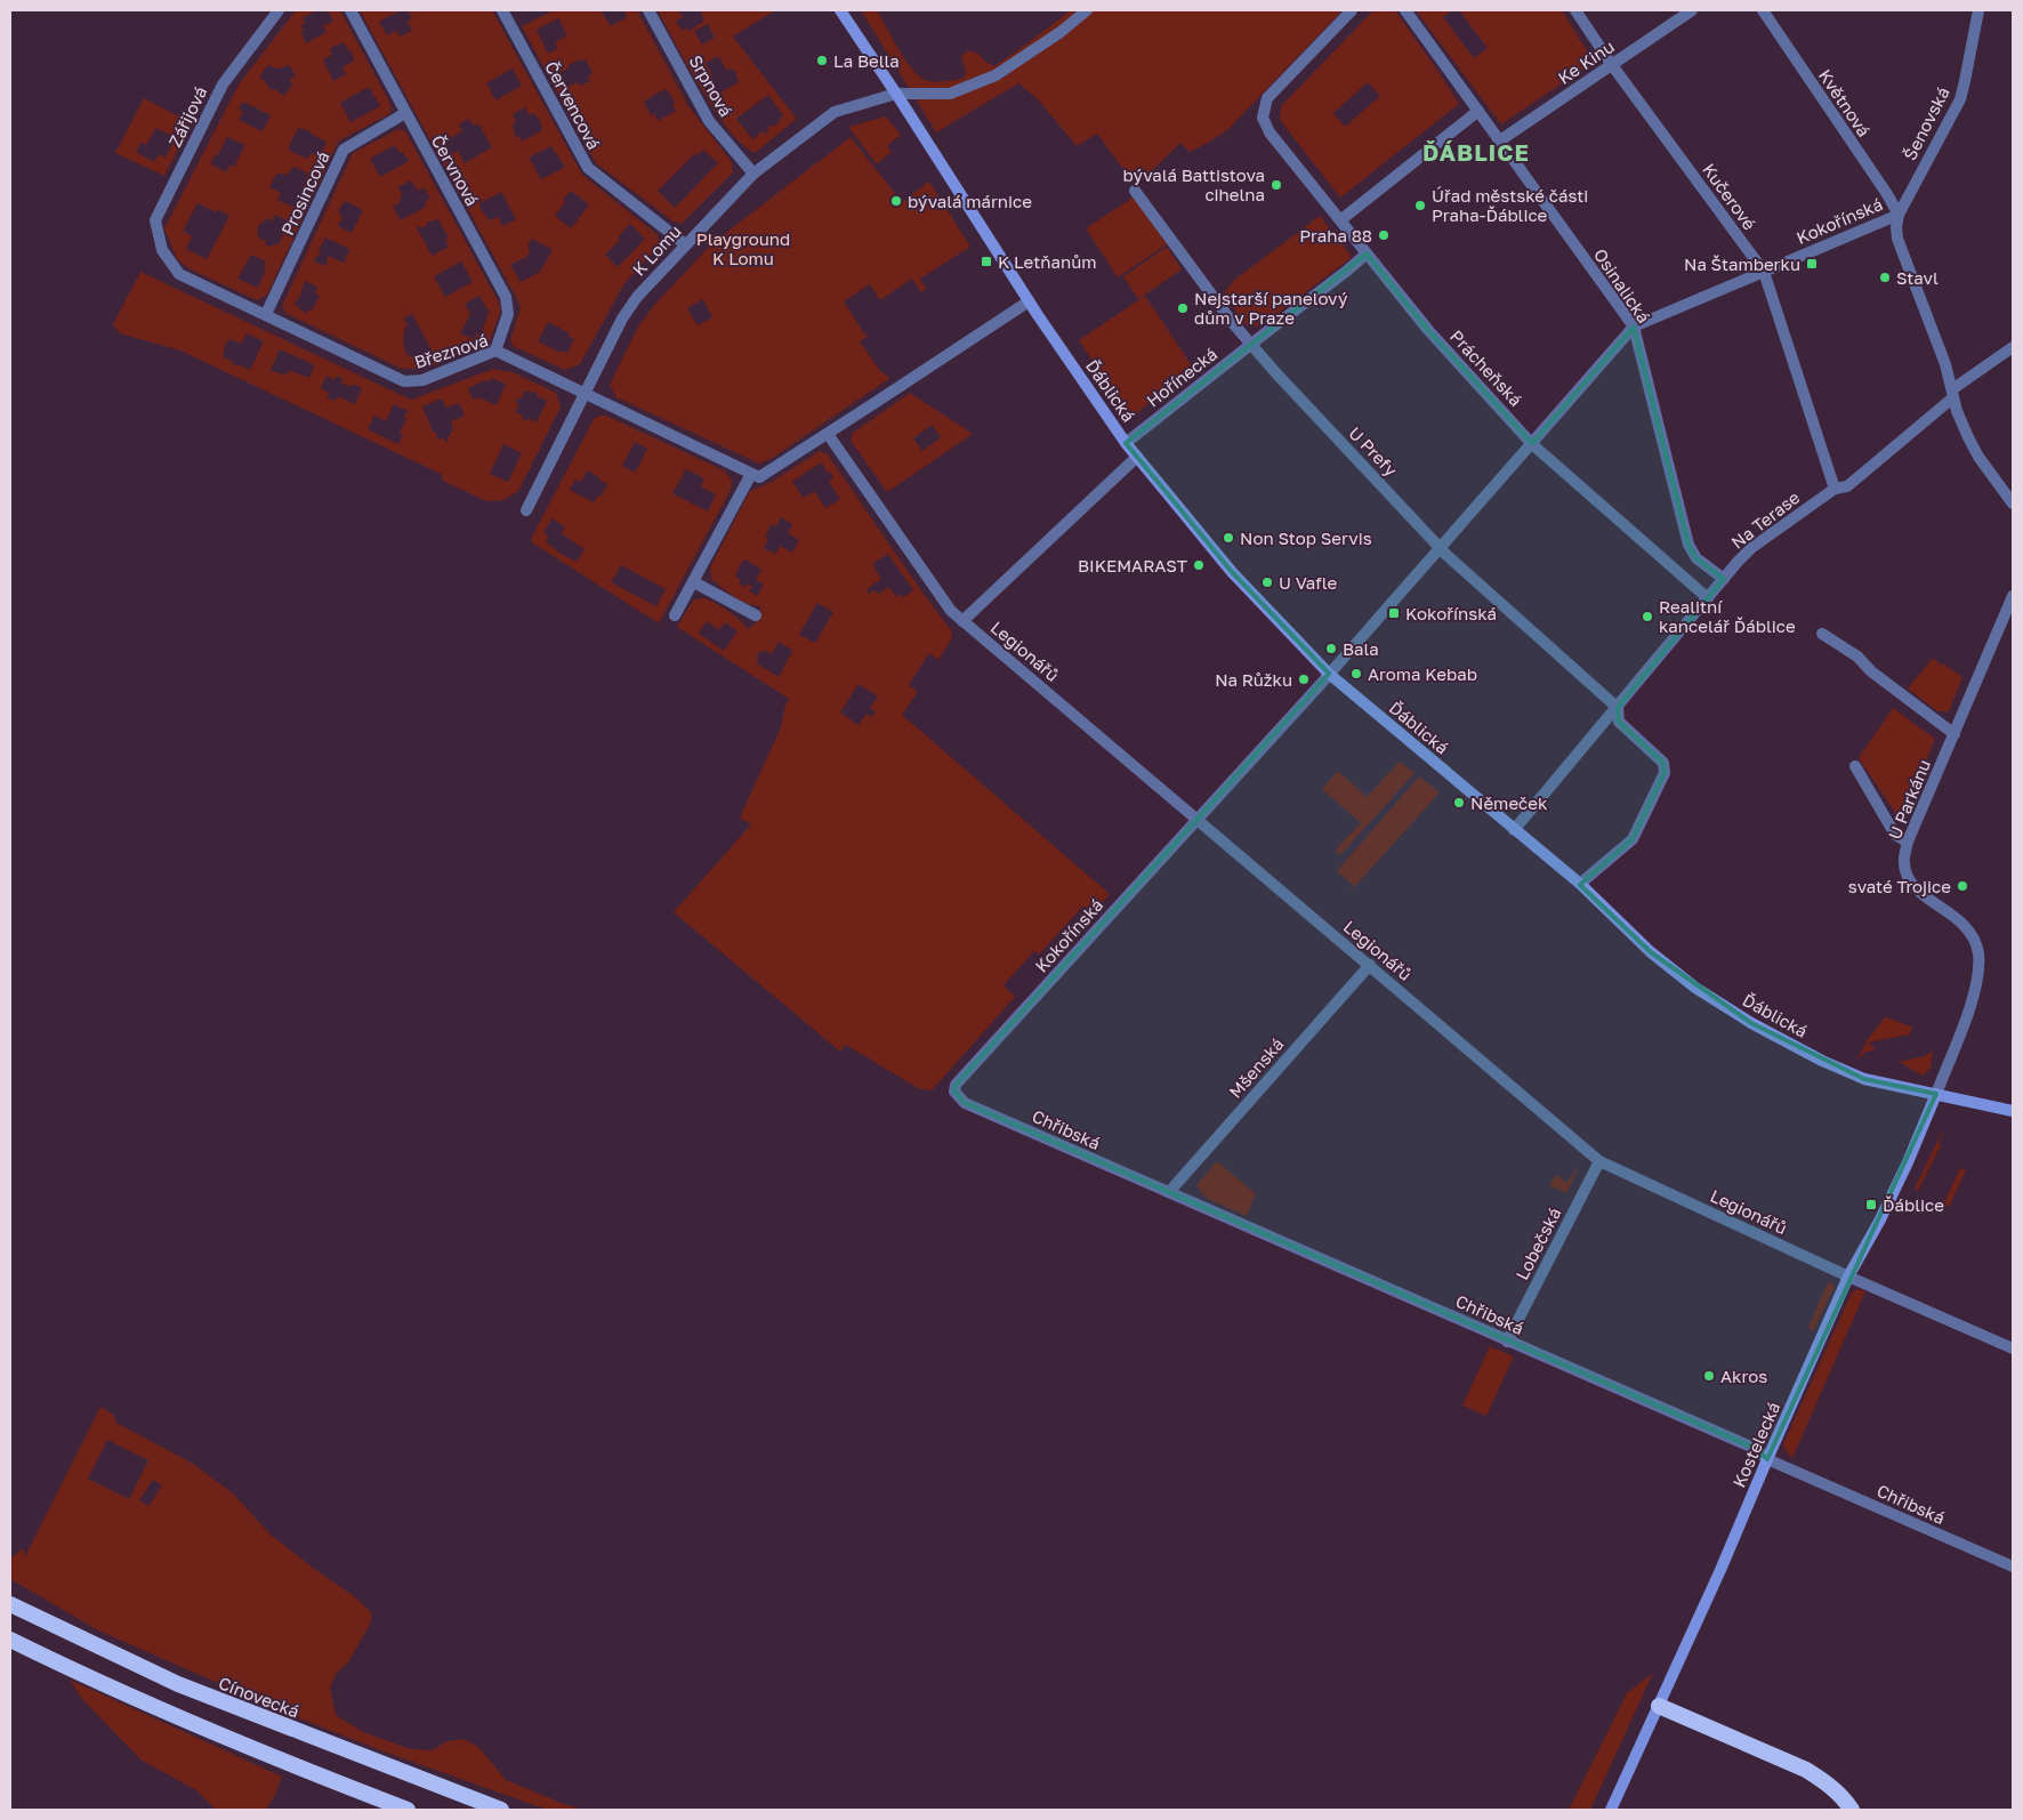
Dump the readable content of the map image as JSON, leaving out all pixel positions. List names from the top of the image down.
{
  "streets": {
    "highway": ["Cínovecká"],
    "main road": ["Ďáblická", "Kostelecká"],
    "street": [
      "Ke Kinu",
      "Srpnová",
      "Květnová",
      "Červencová",
      "Zářijová",
      "Šenovská",
      "Červnová",
      "Prosincová",
      "Kučerové",
      "Kokořínská",
      "K Lomu",
      "Osinalická",
      "Březnová",
      "Prácheňská",
      "Hořínecká",
      "U Prefy",
      "Na Terase",
      "Legionářů",
      "U Parkánu",
      "Mšenská",
      "Chřibská",
      "Lobečská"
    ]
  },
  "crossings": [
    ["Ke Kinu", "Kučerové"],
    ["Ke Kinu", "Osinalická"],
    ["Srpnová", "K Lomu"],
    ["Květnová", "Šenovská"],
    ["Květnová", "Kokořínská"],
    ["Červencová", "K Lomu"],
    ["Zářijová", "Březnová"],
    ["Šenovská", "Kokořínská"],
    ["Červnová", "Prosincová"],
    ["Červnová", "Březnová"],
    ["Prosincová", "Březnová"],
    ["Kučerové", "Kokořínská"],
    ["Kučerové", "Na Terase"],
    ["Kokořínská", "Osinalická"],
    ["Kokořínská", "Prácheňská"],
    ["Kokořínská", "Ďáblická"],
    ["Kokořínská", "U Prefy"],
    ["Kokořínská", "Legionářů"],
    ["Kokořínská", "Chřibská"],
    ["K Lomu", "Březnová"],
    ["K Lomu", "Ďáblická"],
    ["Osinalická", "Na Terase"],
    ["Prácheňská", "Hořínecká"],
    ["Prácheňská", "Na Terase"],
    ["Hořínecká", "Ďáblická"],
    ["Hořínecká", "U Prefy"],
    ["Ďáblická", "Na Terase"],
    ["Ďáblická", "U Parkánu"],
    ["Ďáblická", "Kostelecká"],
    ["U Prefy", "Na Terase"],
    ["Legionářů", "Mšenská"],
    ["Legionářů", "Lobečská"],
    ["Legionářů", "Kostelecká"],
    ["U Parkánu", "Kostelecká"],
    ["Mšenská", "Chřibská"],
    ["Chřibská", "Lobečská"],
    ["Chřibská", "Kostelecká"]
  ],
  "districts": ["ĎÁBLICE"],
  "parks": ["Playground K Lomu"],
  "places": {
    "other": [
      "La Bella",
      "bývalá Battistova cihelna",
      "bývalá márnice",
      "Úřad městské části Praha-Ďáblice",
      "Praha 88",
      "Stavl",
      "Nejstarší panelový dům v Praze",
      "Non Stop Servis",
      "BIKEMARAST",
      "U Vafle",
      "Realitní kancelář Ďáblice",
      "Bala",
      "Aroma Kebab",
      "Na Růžku",
      "Němeček",
      "svaté Trojice",
      "Akros"
    ],
    "transit": [
      "K Letňanům",
      "Na Štamberku",
      "Kokořínská",
      "Ďáblice"
    ]
  }
}
